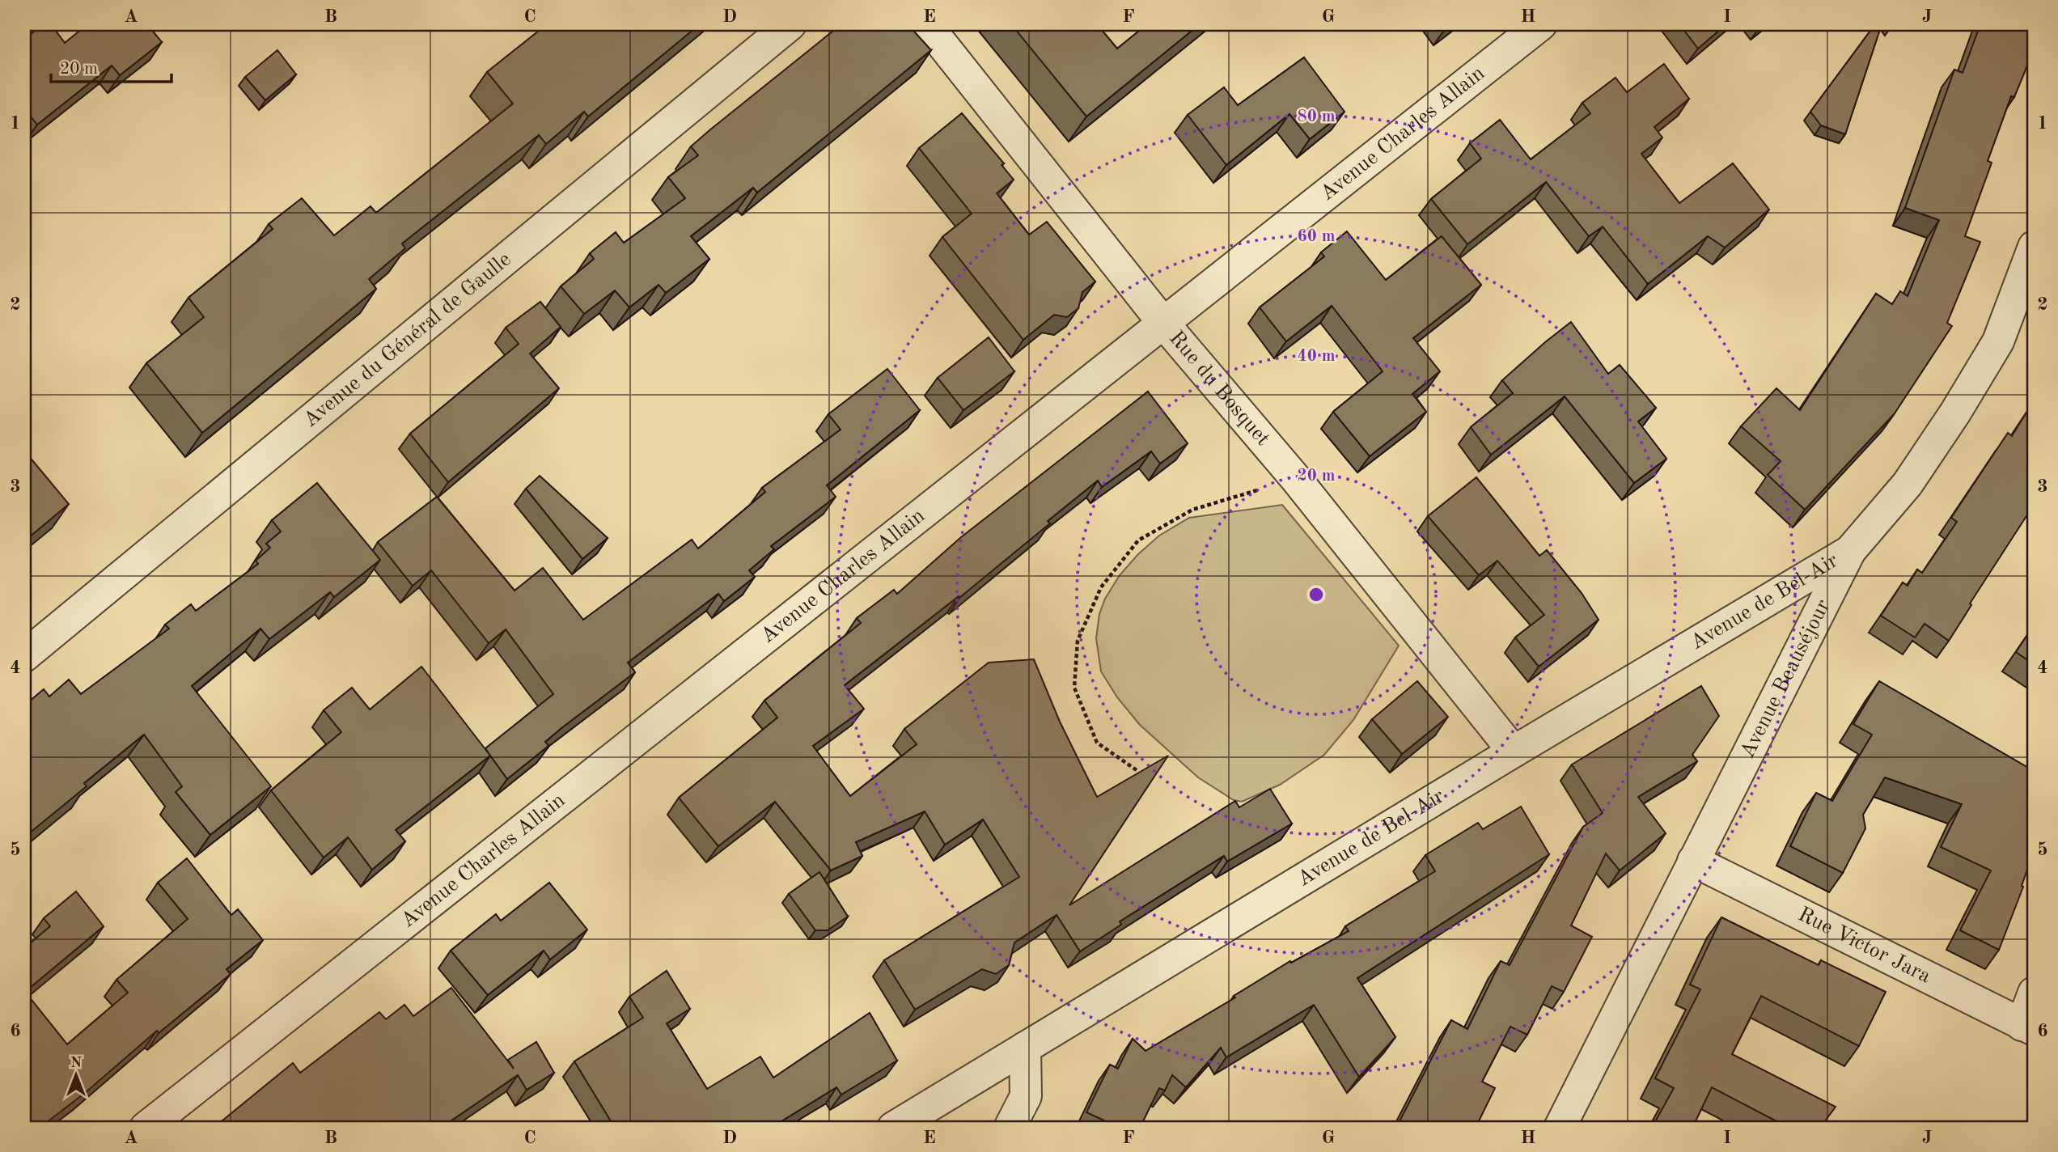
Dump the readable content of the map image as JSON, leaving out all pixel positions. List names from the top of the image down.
{
  "streets": {
    "street": [
      "Avenue Charles Allain",
      "Avenue du Général de Gaulle",
      "Rue du Bosquet",
      "Avenue de Bel-Air",
      "Avenue Beauséjour",
      "Rue Victor Jara"
    ]
  },
  "crossings": [
    ["Avenue Charles Allain", "Rue du Bosquet"],
    ["Rue du Bosquet", "Avenue de Bel-Air"],
    ["Avenue de Bel-Air", "Avenue Beauséjour"],
    ["Avenue Beauséjour", "Rue Victor Jara"]
  ],
  "scale_bar": "20 m",
  "north": "top",
  "grid": {
    "columns": [
      "A",
      "B",
      "C",
      "D",
      "E",
      "F",
      "G",
      "H",
      "I",
      "J"
    ],
    "rows": [
      "1",
      "2",
      "3",
      "4",
      "5",
      "6"
    ]
  },
  "rings": [
    "80 m",
    "60 m",
    "40 m",
    "20 m"
  ]
}
